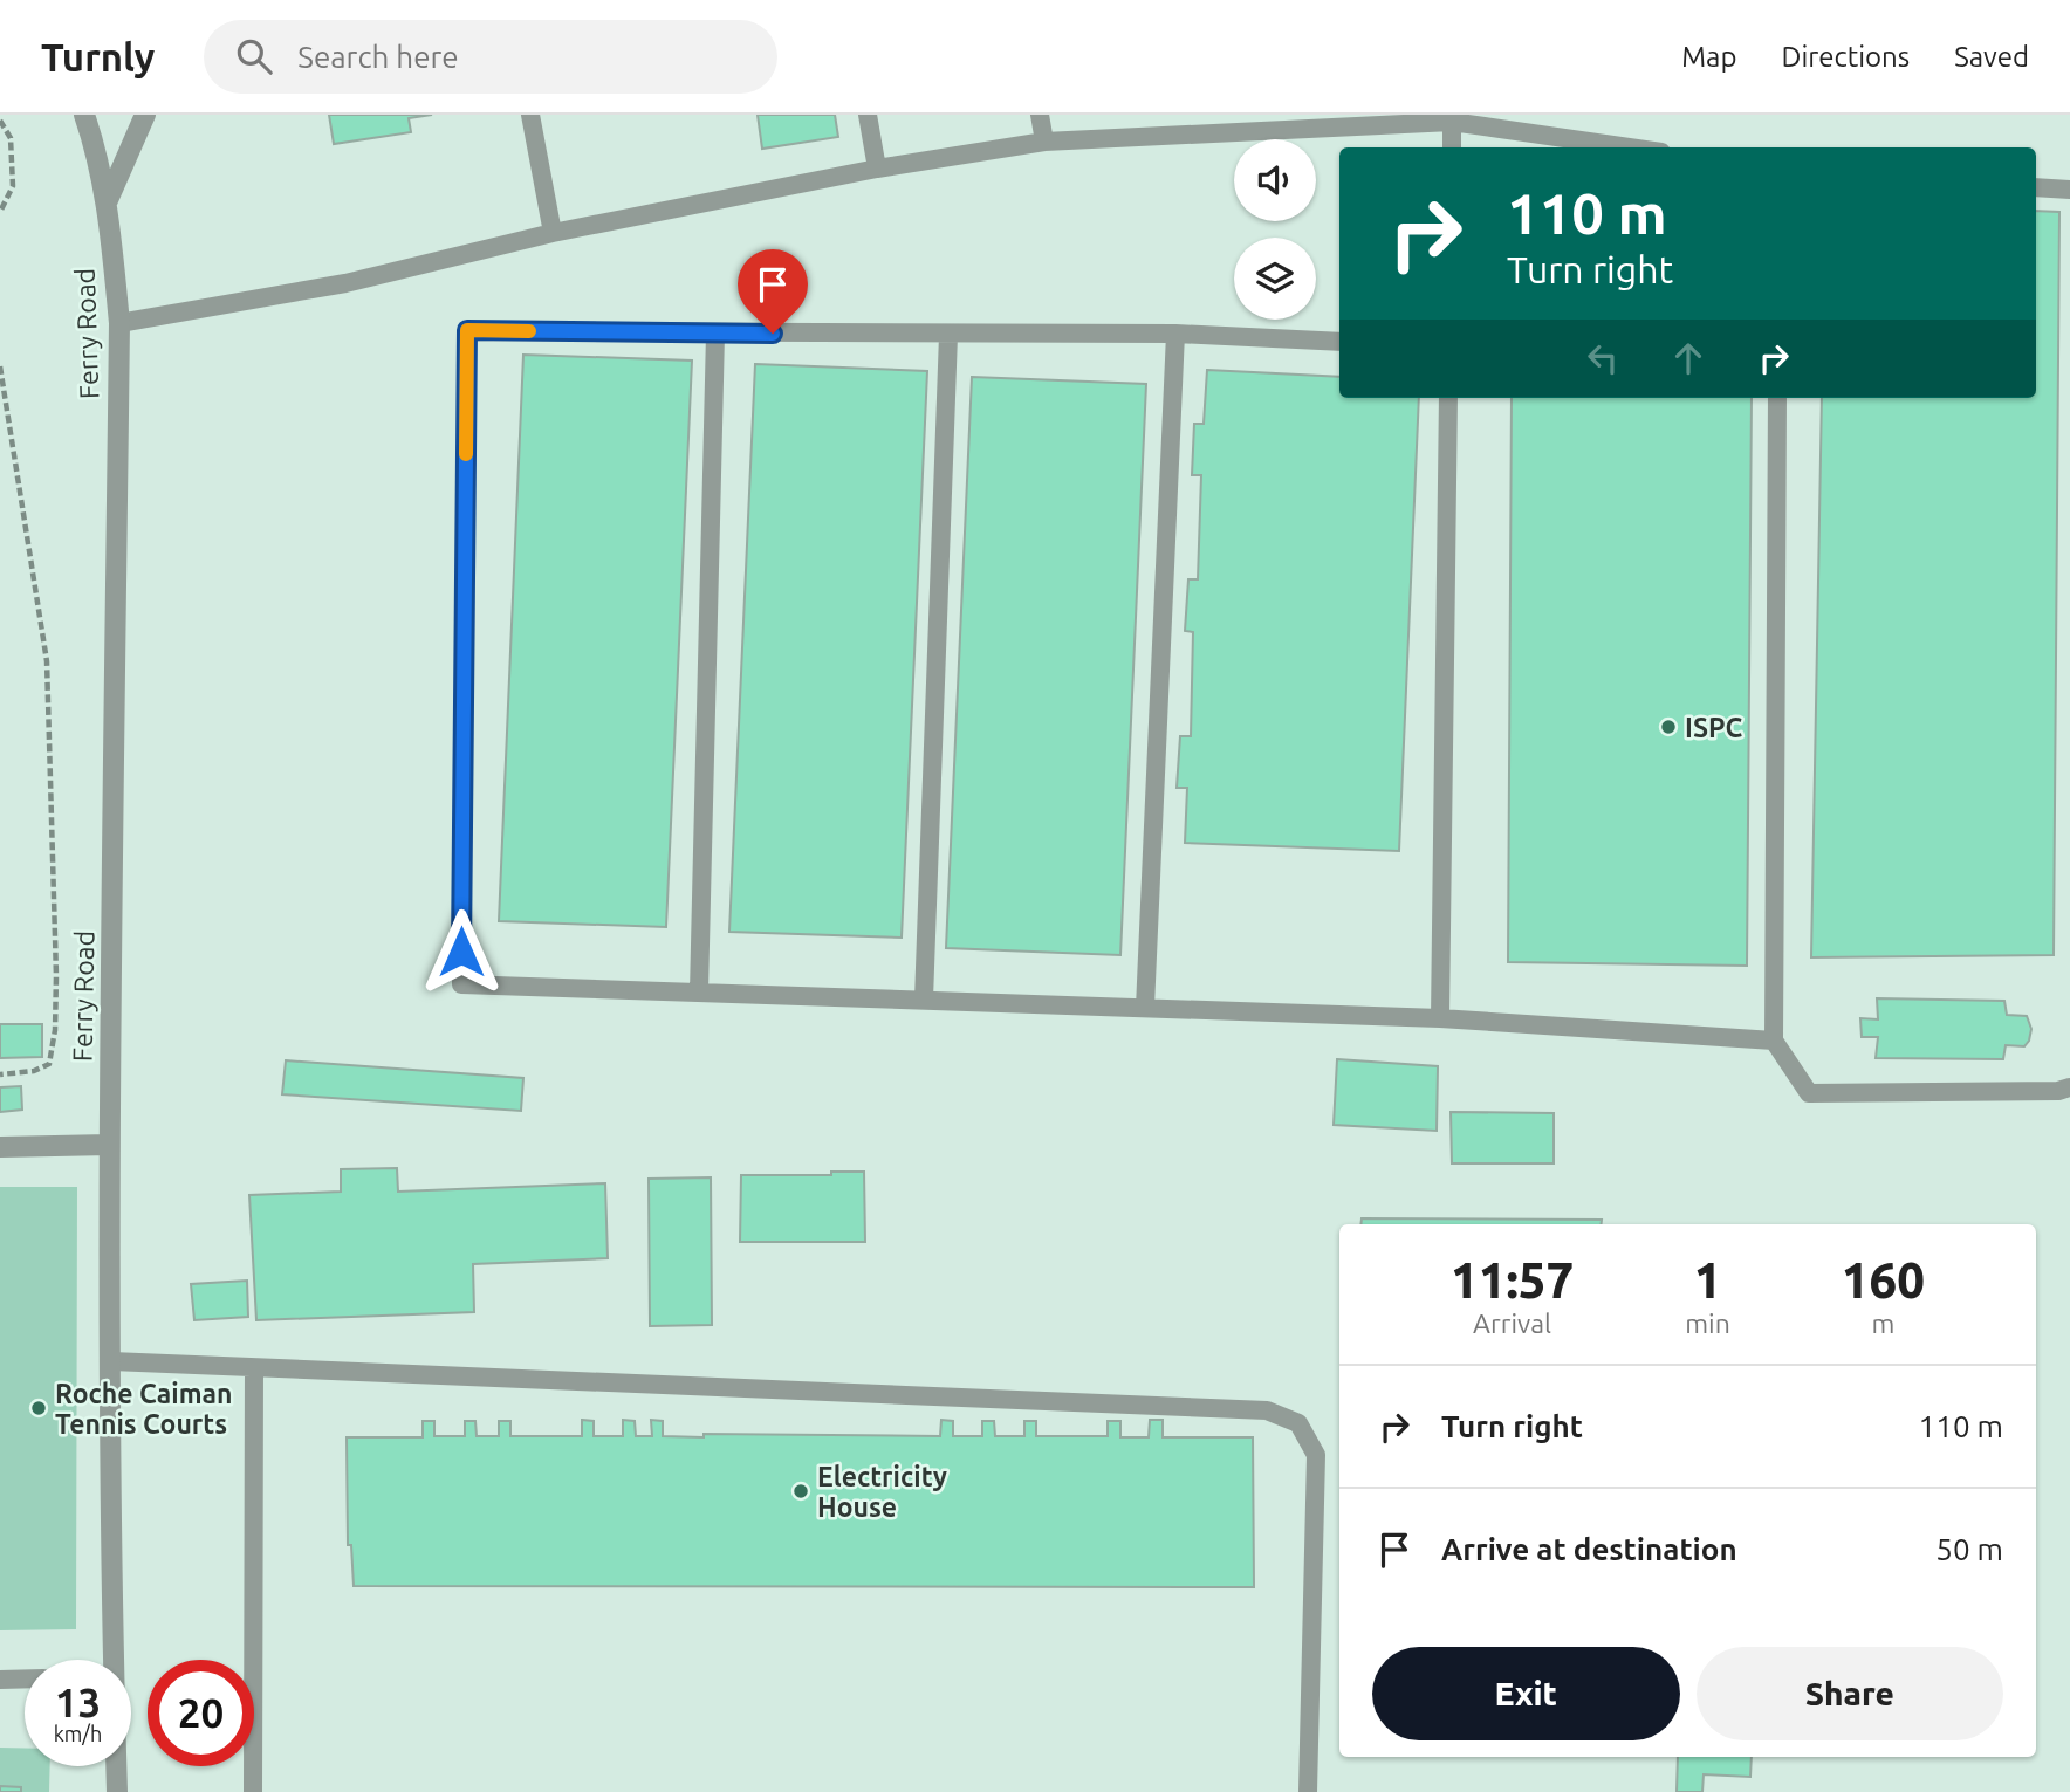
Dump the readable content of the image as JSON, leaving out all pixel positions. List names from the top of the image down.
{
  "streets": {
    "street": ["Ferry Road"]
  },
  "places": ["ISPC", "Roche Caiman Tennis Courts", "Electricity House"],
  "page": {
    "header": "Turnly",
    "search": "Search here",
    "nav": ["Map", "Directions", "Saved"],
    "turn": ["110 m", "Turn right"],
    "eta": [
      "11:57",
      "Arrival",
      "1",
      "min",
      "160",
      "m"
    ],
    "list": [
      {
        "name": "Turn right",
        "value": "110 m"
      },
      {
        "name": "Arrive at destination",
        "value": "50 m"
      }
    ],
    "buttons": ["Exit", "Share"],
    "speed": "13 km/h",
    "limit": "20"
  }
}
